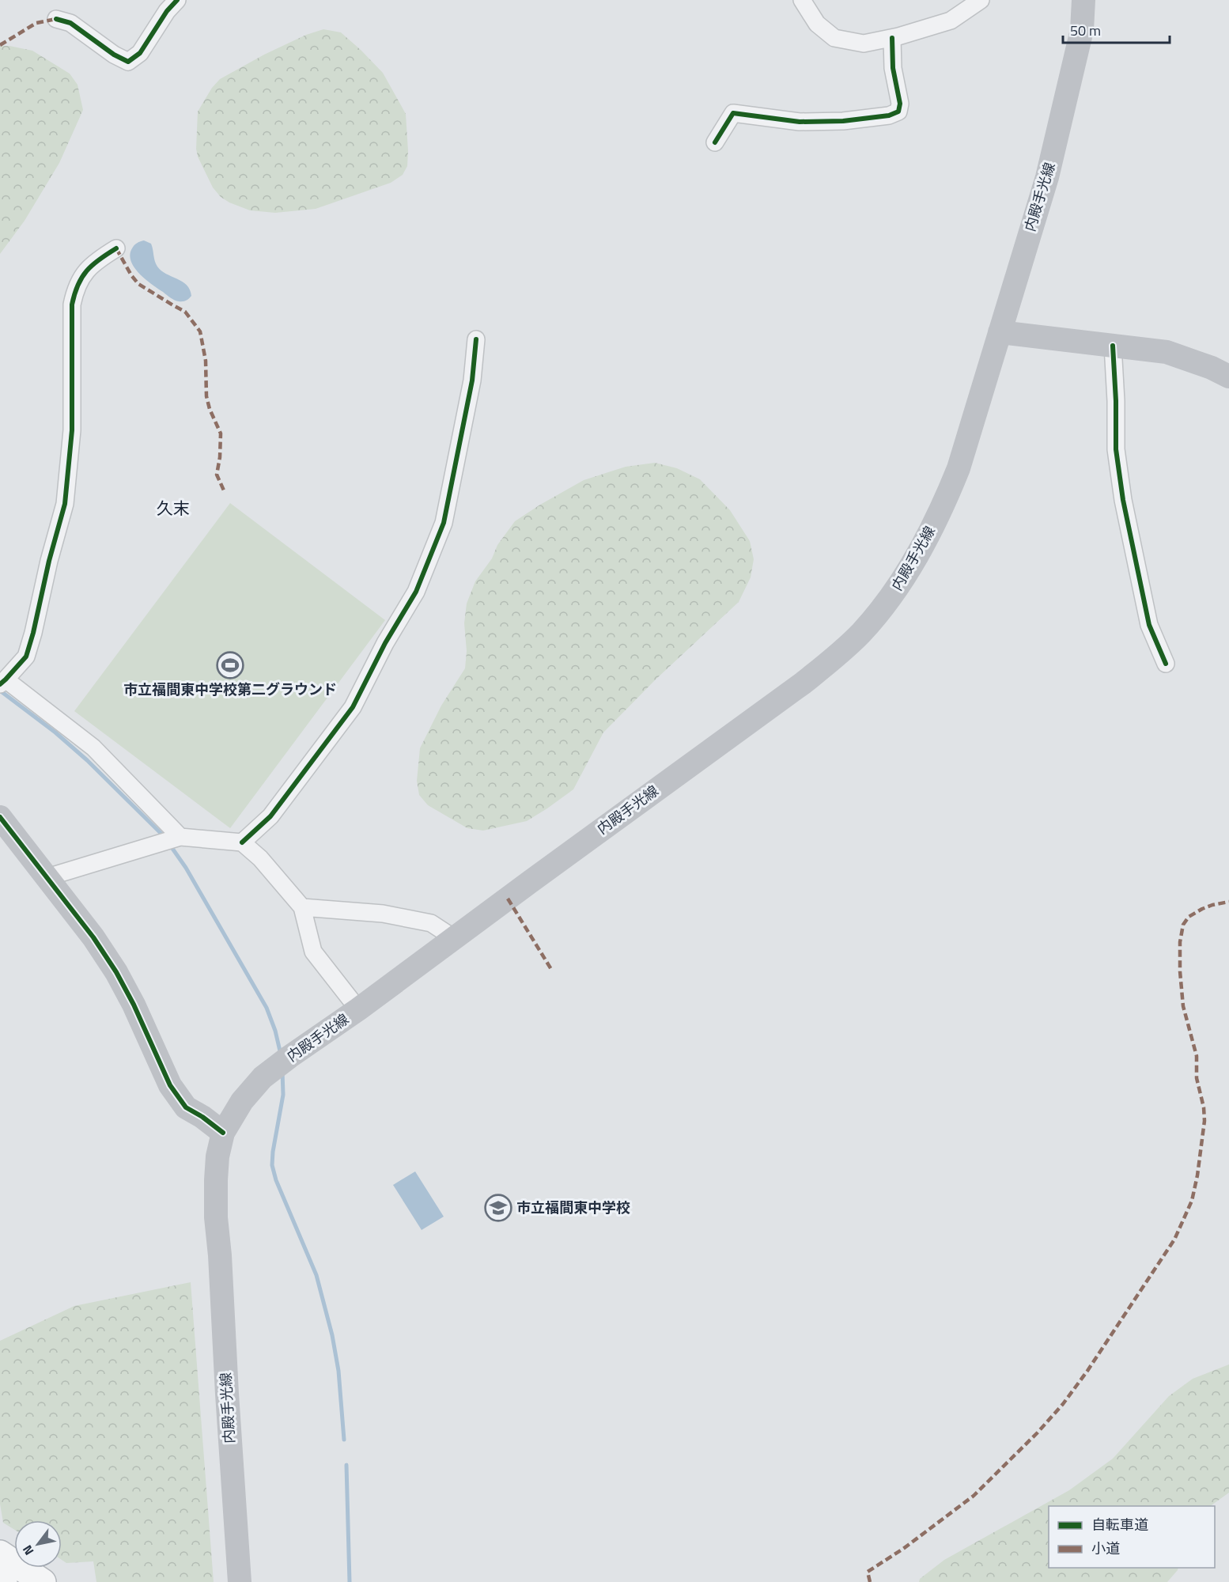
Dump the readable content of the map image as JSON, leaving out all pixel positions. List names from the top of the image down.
{
  "streets": {
    "main road": ["内殿手光線"]
  },
  "districts": ["久末"],
  "places": {
    "sports": ["市立福間東中学校第二グラウンド"],
    "school or university": ["市立福間東中学校"]
  },
  "legend": ["自転車道", "小道"],
  "scale_bar": "50 m",
  "north": "bottom left"
}
